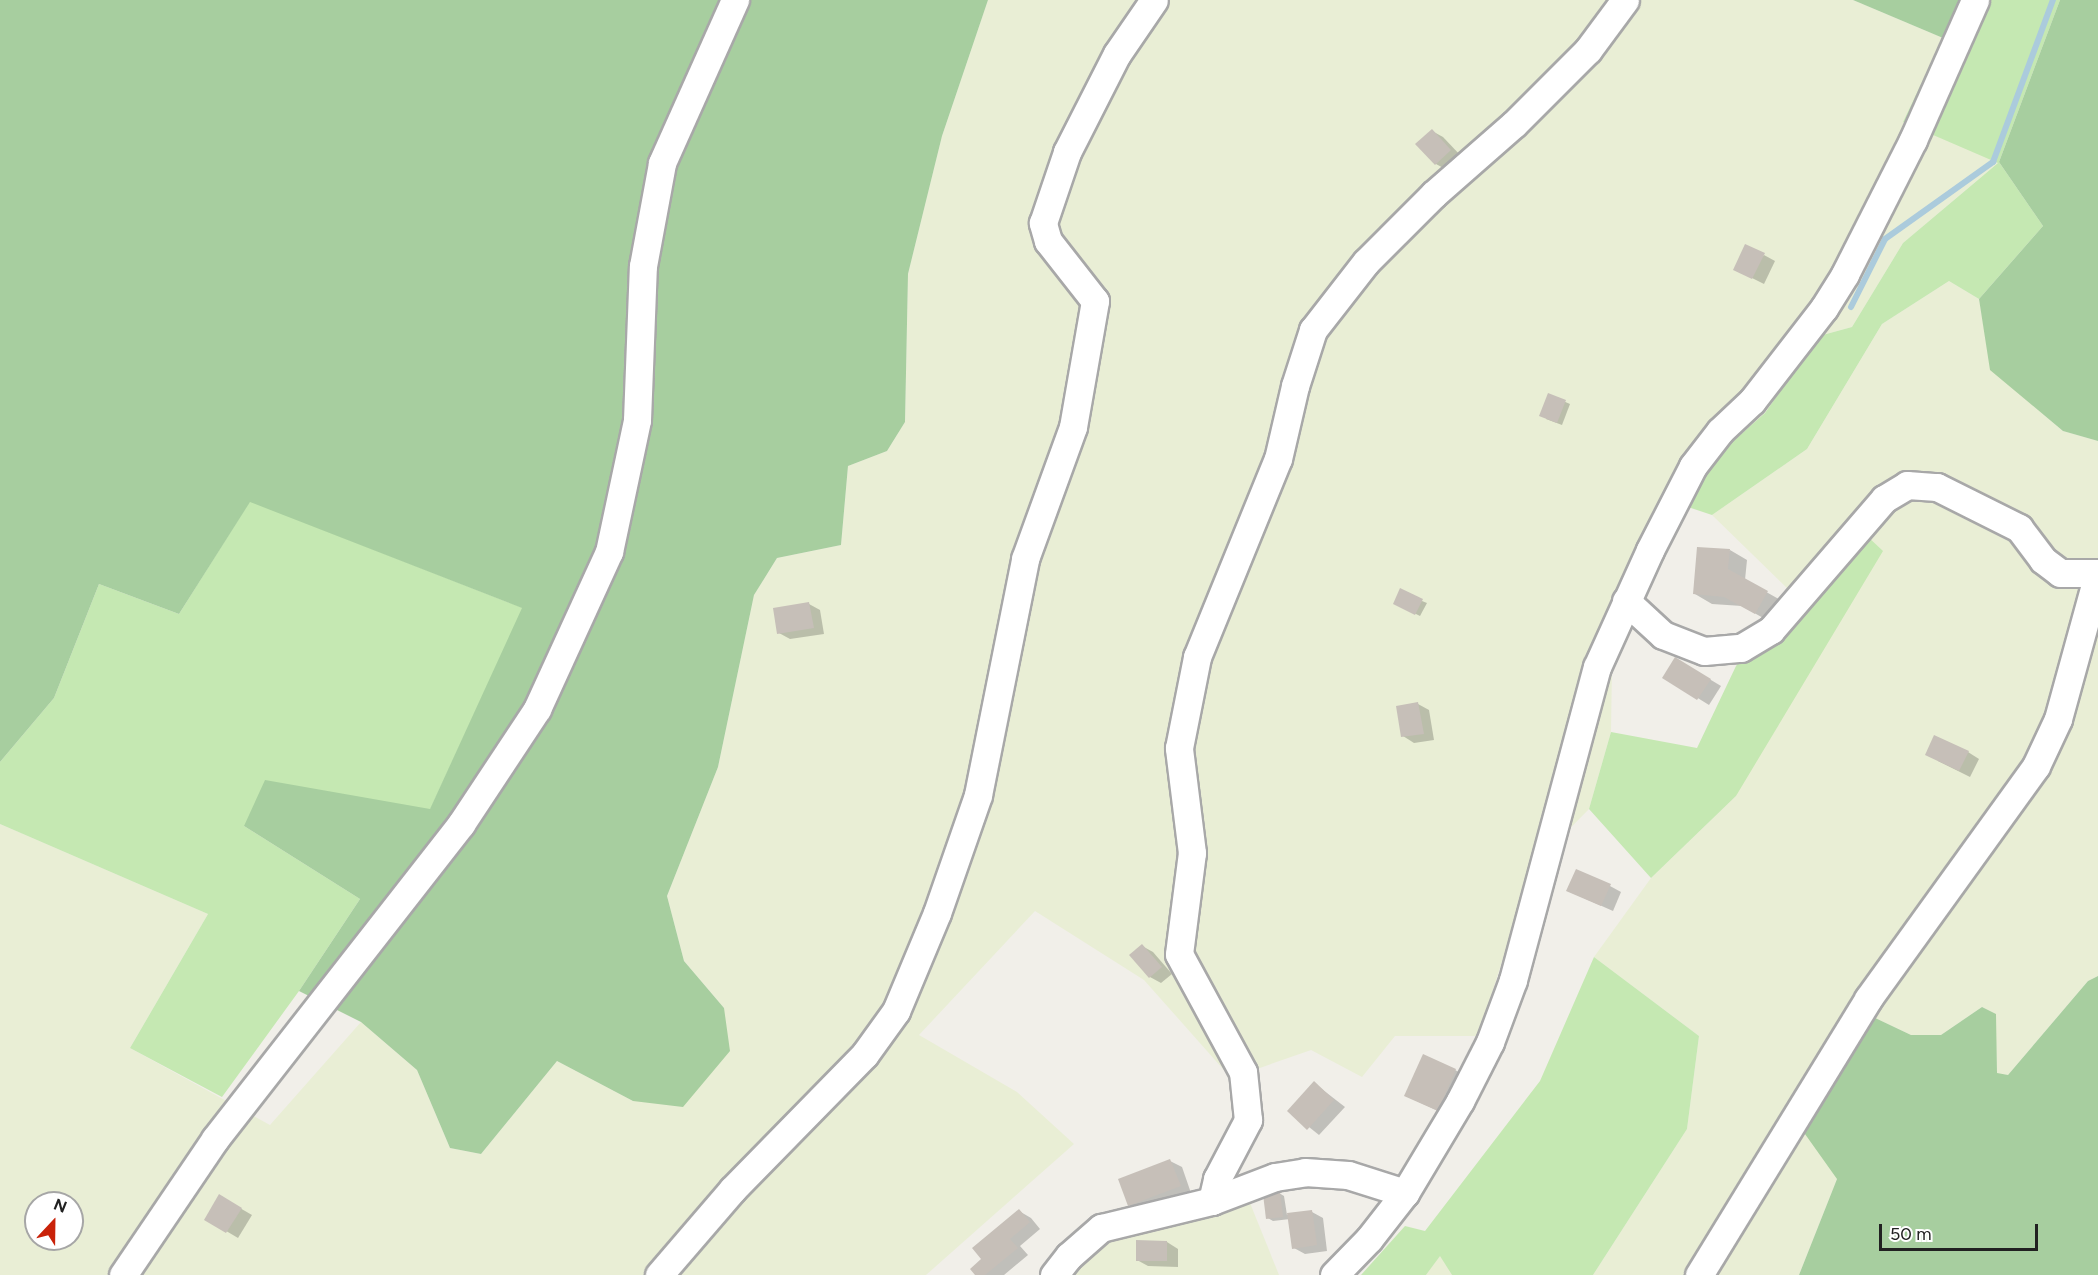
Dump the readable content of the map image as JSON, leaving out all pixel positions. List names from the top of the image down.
{
  "scale_bar": "50 m",
  "north": "top"
}
